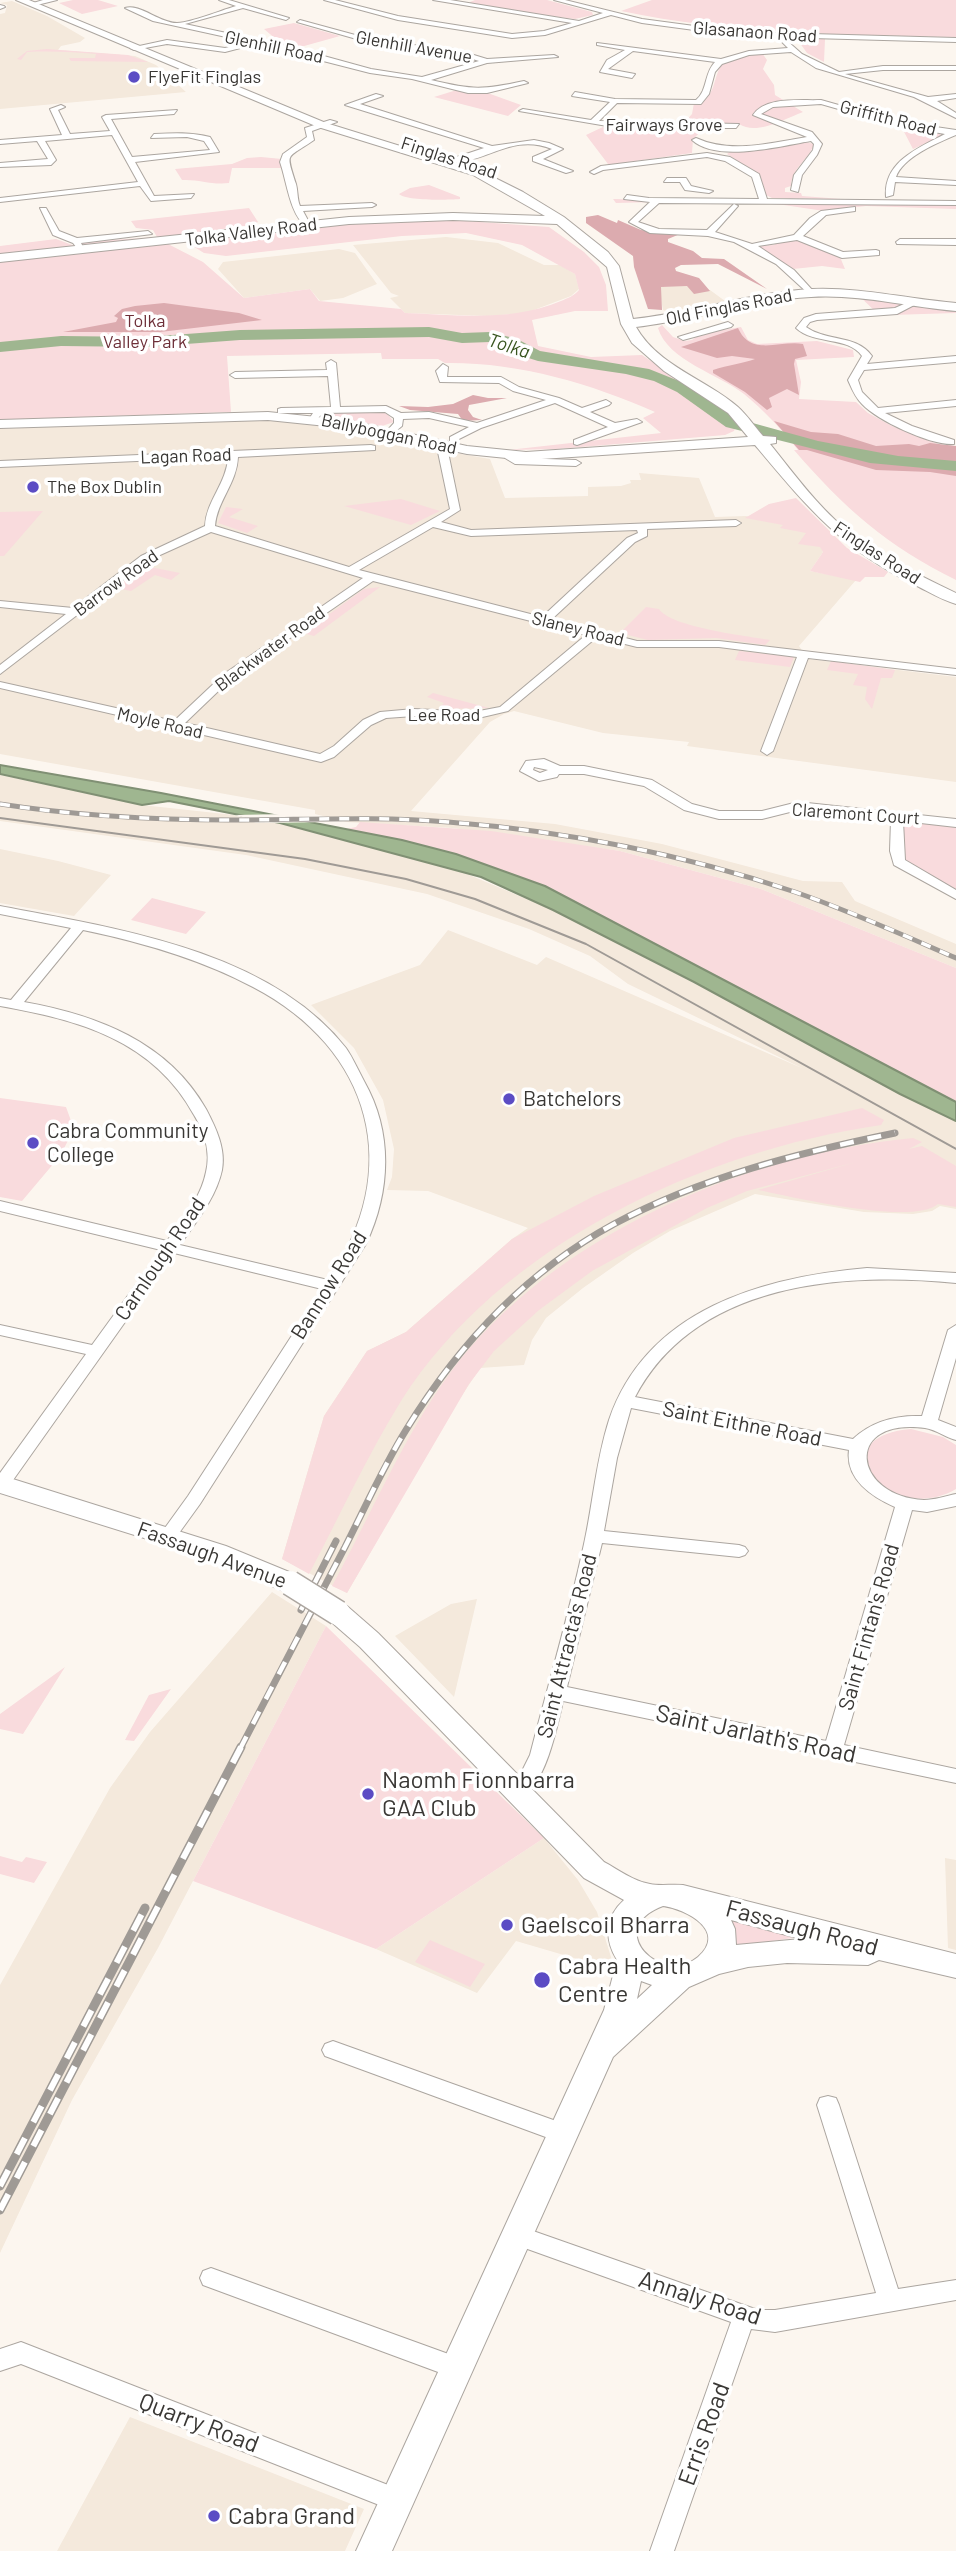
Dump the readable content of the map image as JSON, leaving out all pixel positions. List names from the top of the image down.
{
  "streets": {
    "main road": [
      "Finglas Road",
      "Tolka Valley Road",
      "Old Finglas Road",
      "Ballyboggan Road",
      "Fassaugh Avenue",
      "Fassaugh Road"
    ],
    "street": [
      "Glasanaon Road",
      "Glenhill Road",
      "Glenhill Avenue",
      "Griffith Road",
      "Fairways Grove",
      "Lagan Road",
      "Barrow Road",
      "Slaney Road",
      "Blackwater Road",
      "Lee Road",
      "Moyle Road",
      "Claremont Court",
      "Carnlough Road",
      "Bannow Road",
      "Saint Eithne Road",
      "Saint Fintan's Road",
      "Saint Attracta's Road",
      "Saint Jarlath's Road",
      "Annaly Road",
      "Quarry Road",
      "Erris Road"
    ]
  },
  "crossings": [
    ["Finglas Road", "Tolka Valley Road"],
    ["Finglas Road", "Old Finglas Road"],
    ["Finglas Road", "Ballyboggan Road"],
    ["Barrow Road", "Slaney Road"],
    ["Slaney Road", "Blackwater Road"],
    ["Slaney Road", "Lee Road"],
    ["Blackwater Road", "Moyle Road"],
    ["Lee Road", "Moyle Road"],
    ["Carnlough Road", "Fassaugh Avenue"],
    ["Bannow Road", "Fassaugh Avenue"],
    ["Saint Eithne Road", "Saint Attracta's Road"],
    ["Fassaugh Avenue", "Saint Attracta's Road"],
    ["Saint Fintan's Road", "Saint Jarlath's Road"],
    ["Saint Attracta's Road", "Saint Jarlath's Road"],
    ["Annaly Road", "Erris Road"]
  ],
  "water": ["Tolka"],
  "parks": ["Tolka Valley Park"],
  "places": [
    "FlyeFit Finglas",
    "The Box Dublin",
    "Batchelors",
    "Cabra Community College",
    "Naomh Fionnbarra GAA Club",
    "Gaelscoil Bharra",
    "Cabra Health Centre",
    "Cabra Grand"
  ]
}
